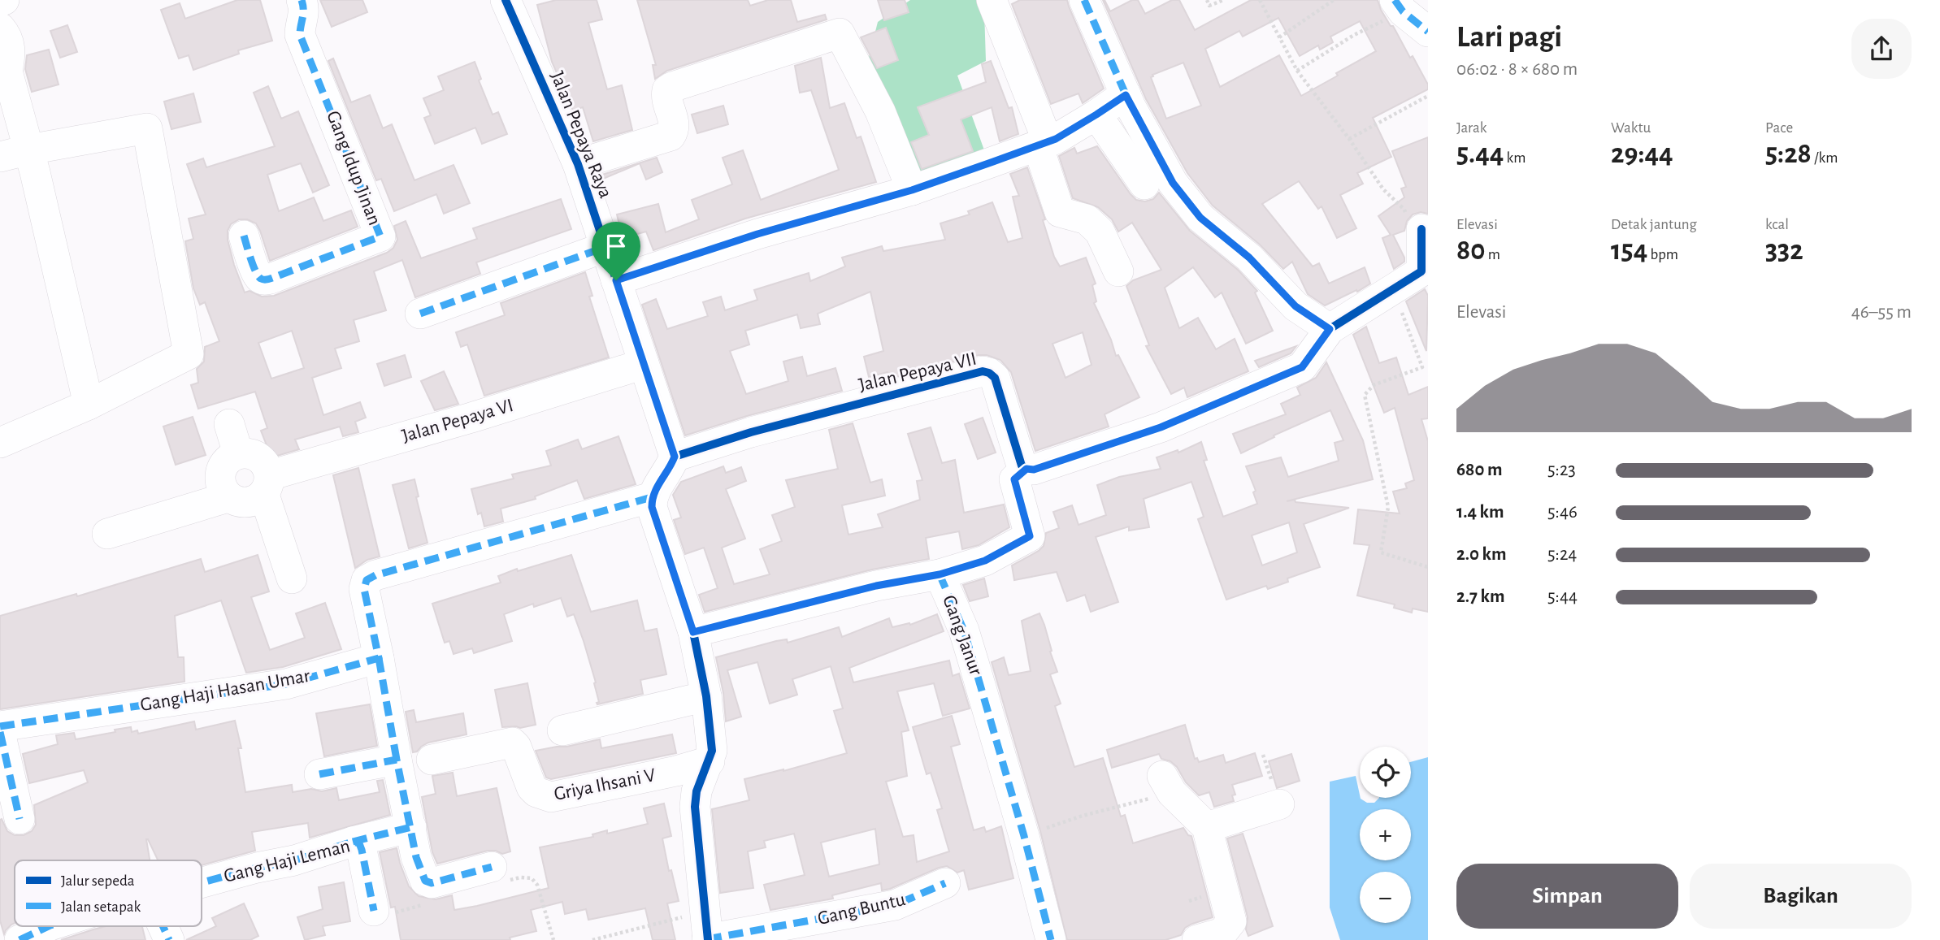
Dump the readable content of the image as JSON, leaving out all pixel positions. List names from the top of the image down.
{
  "streets": {
    "street": [
      "Jalan Pepaya Raya",
      "Gang Idup Jinan",
      "Jalan Pepaya VII",
      "Jalan Pepaya VI",
      "Gang Janur",
      "Gang Haji Hasan Umar",
      "Griya Ihsani V",
      "Gang Haji Leman",
      "Gang Buntu"
    ]
  },
  "crossings": [
    ["Jalan Pepaya Raya", "Jalan Pepaya VII"],
    ["Jalan Pepaya Raya", "Jalan Pepaya VI"]
  ],
  "legend": ["Jalur sepeda", "Jalan setapak"],
  "page": {
    "heading": ["Lari pagi", "06:02 · 8 × 680 m"],
    "stats": [
      ["Jarak", "5.44 km"],
      ["Waktu", "29:44"],
      ["Pace", "5:28 /km"],
      ["Elevasi", "80 m"],
      ["Detak jantung", "154 bpm"],
      ["kcal", "332"]
    ],
    "chart": ["Elevasi", "46–55 m"],
    "list": [
      {
        "name": "680 m",
        "note": "5:23"
      },
      {
        "name": "1.4 km",
        "note": "5:46"
      },
      {
        "name": "2.0 km",
        "note": "5:24"
      },
      {
        "name": "2.7 km",
        "note": "5:44"
      }
    ],
    "map_buttons": ["+", "−"],
    "buttons": ["Simpan", "Bagikan"]
  }
}
